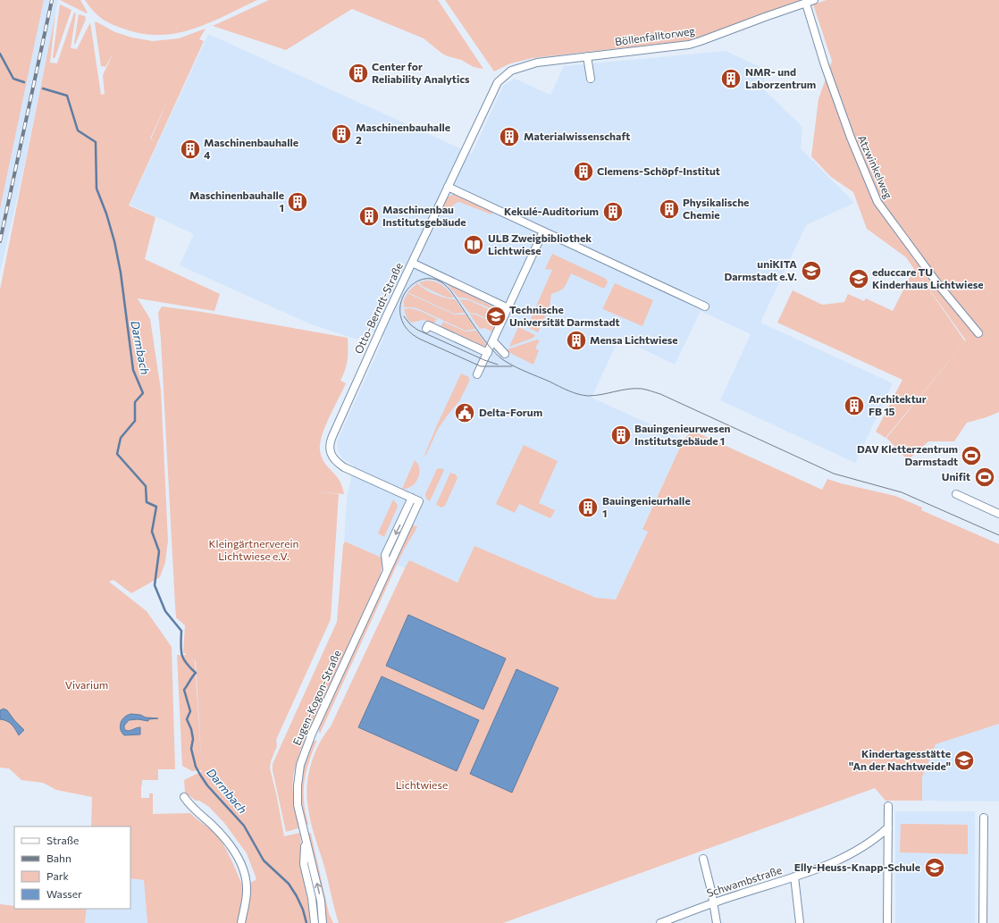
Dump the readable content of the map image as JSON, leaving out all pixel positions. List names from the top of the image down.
{
  "streets": {
    "street": [
      "Böllenfalltorweg",
      "Atzwinkelweg",
      "Otto-Berndt-Straße",
      "Eugen-Kogon-Straße",
      "Schwambstraße"
    ]
  },
  "crossings": [
    ["Böllenfalltorweg", "Atzwinkelweg"],
    ["Böllenfalltorweg", "Otto-Berndt-Straße"],
    ["Otto-Berndt-Straße", "Eugen-Kogon-Straße"]
  ],
  "water": ["Darmbach"],
  "parks": ["Kleingärtnerverein Lichtwiese e.V.", "Vivarium", "Lichtwiese"],
  "places": {
    "building": [
      "Center for Reliability Analytics",
      "NMR- und Laborzentrum",
      "Maschinenbauhalle 2",
      "Materialwissenschaft",
      "Maschinenbauhalle 4",
      "Clemens-Schöpf-Institut",
      "Maschinenbauhalle 1",
      "Physikalische Chemie",
      "Kekulé-Auditorium",
      "Maschinenbau Institutsgebäude",
      "Mensa Lichtwiese",
      "Architektur FB 15",
      "Bauingenieurwesen Institutsgebäude 1",
      "Bauingenieurhalle 1"
    ],
    "library": ["ULB Zweigbibliothek Lichtwiese"],
    "school or university": [
      "uniKITA Darmstadt e.V.",
      "educcare TU Kinderhaus Lichtwiese",
      "Technische Universität Darmstadt",
      "Kindertagesstätte \"An der Nachtweide\"",
      "Elly-Heuss-Knapp-Schule"
    ],
    "public building": ["Delta-Forum"],
    "sports": ["DAV Kletterzentrum Darmstadt", "Unifit"]
  },
  "legend": [
    "Straße",
    "Bahn",
    "Park",
    "Wasser"
  ]
}
